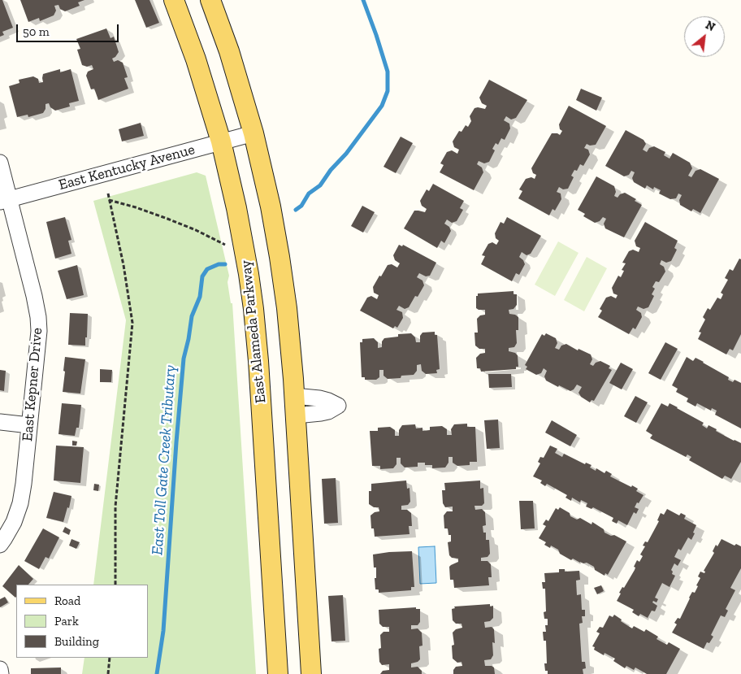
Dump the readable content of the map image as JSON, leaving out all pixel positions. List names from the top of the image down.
{
  "streets": {
    "main road": ["East Alameda Parkway"],
    "street": ["East Kentucky Avenue", "East Kepner Drive"]
  },
  "crossings": [
    ["East Kentucky Avenue", "East Alameda Parkway"],
    ["East Kentucky Avenue", "East Kepner Drive"]
  ],
  "water": ["East Toll Gate Creek Tributary"],
  "legend": ["Road", "Park", "Building"],
  "scale_bar": "50 m",
  "north": "top right"
}
